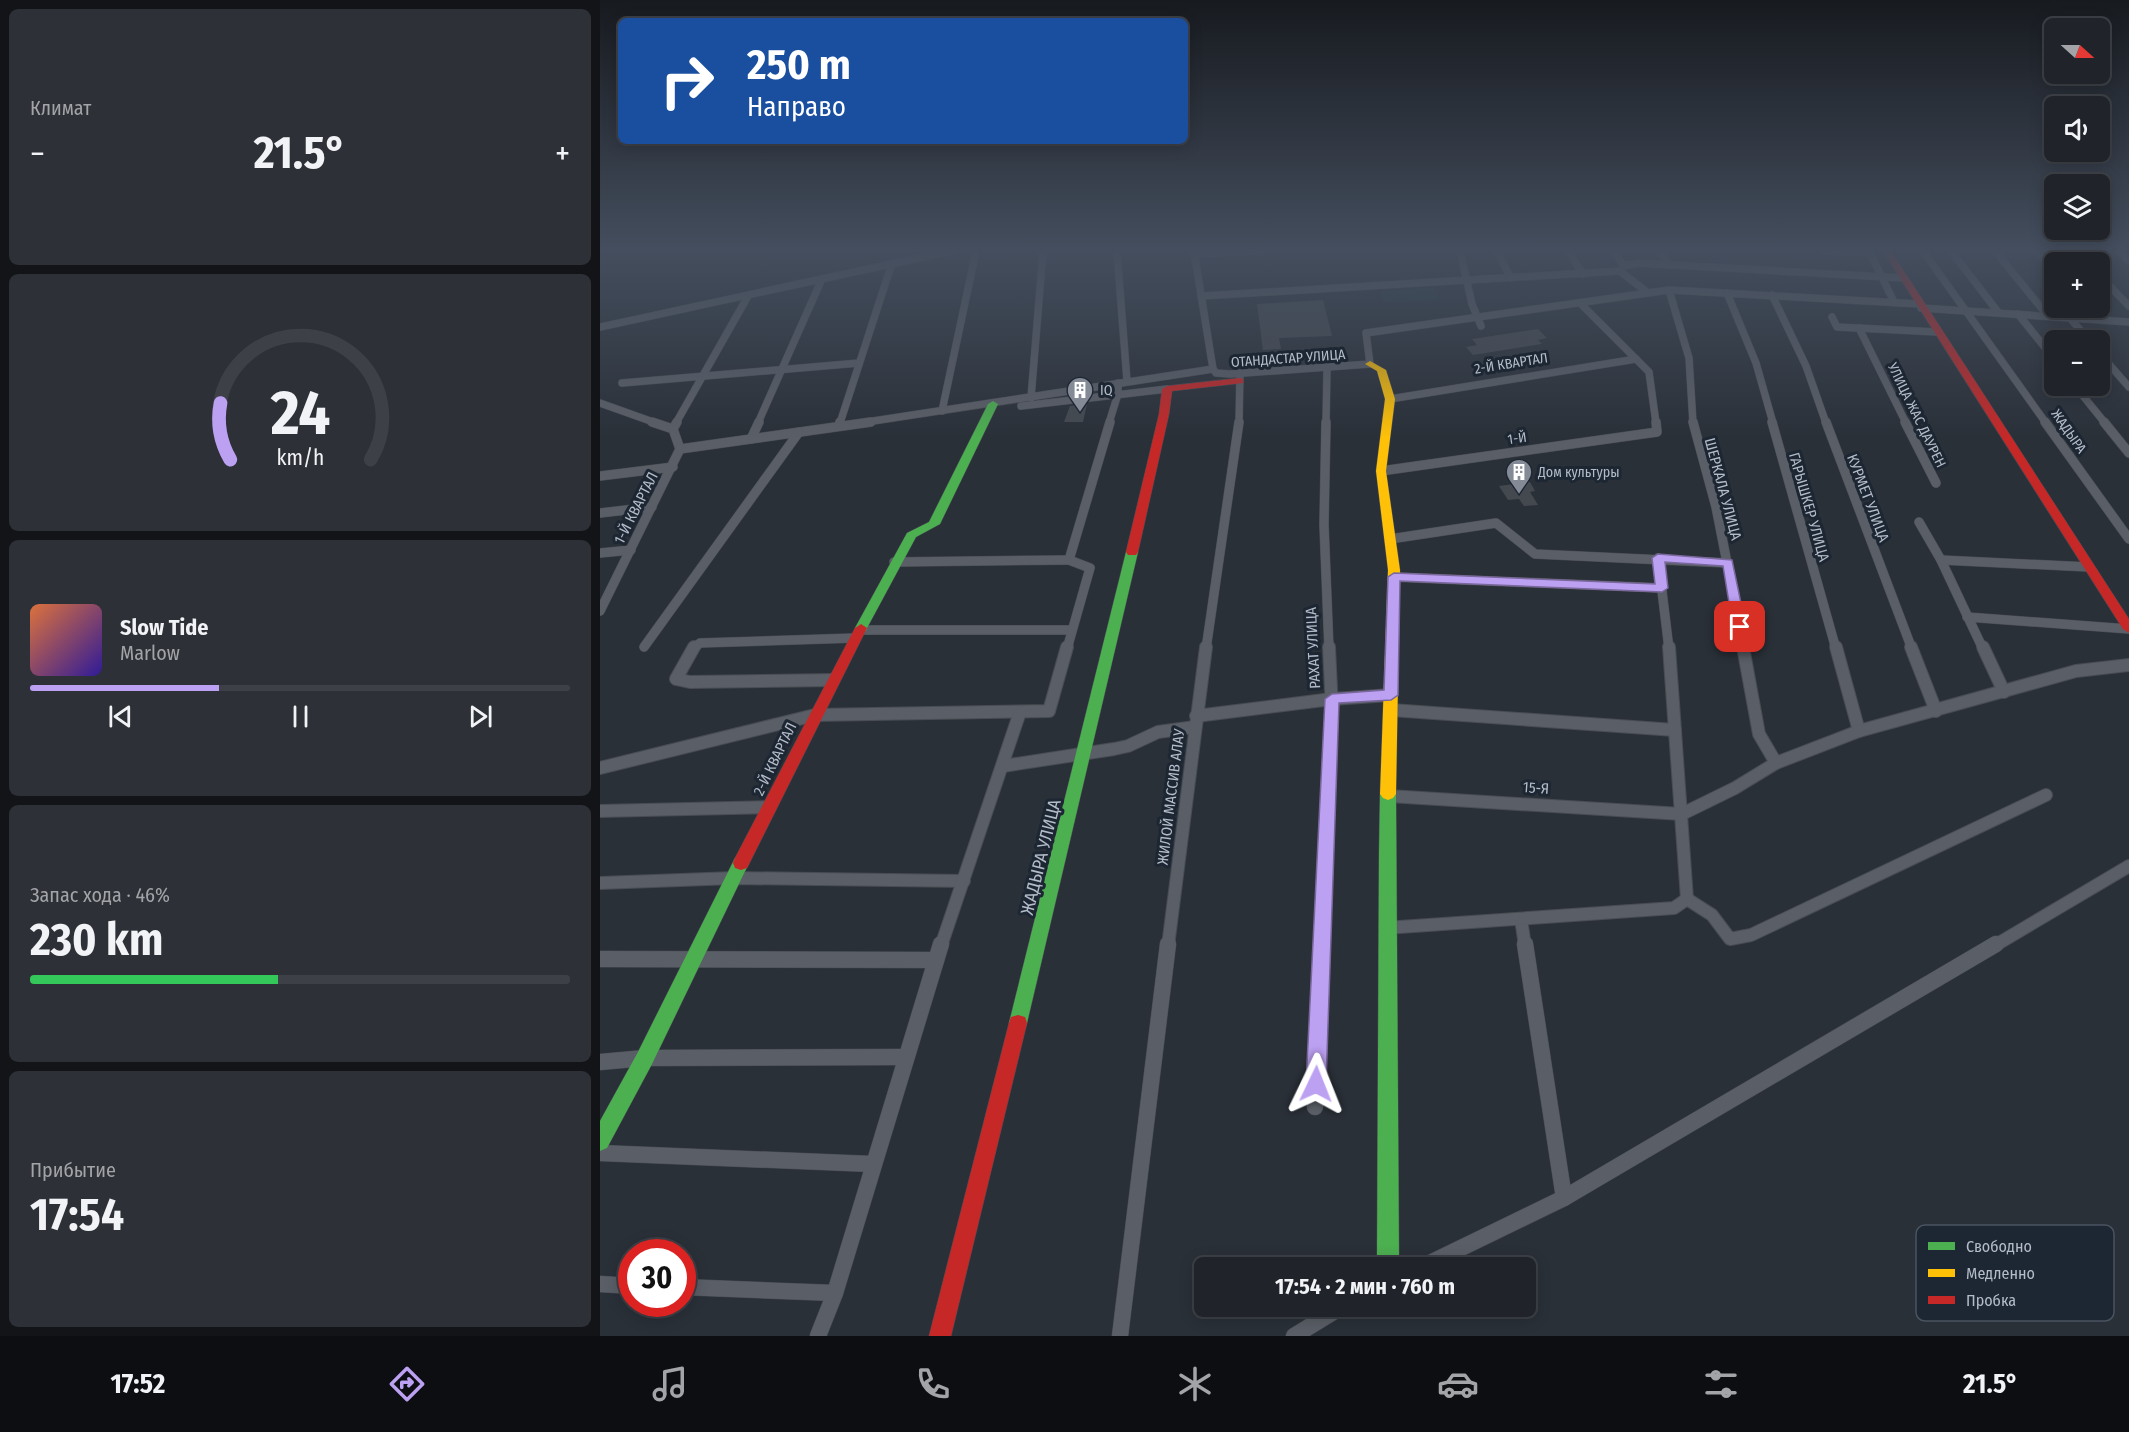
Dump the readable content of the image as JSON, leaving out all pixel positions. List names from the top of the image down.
{
  "streets": {
    "street": [
      "ОТАНДАСТАР УЛИЦА",
      "2-Й КВАРТАЛ",
      "УЛИЦА ЖАС ДАУРЕН",
      "ЖАДЫРА",
      "1-Й",
      "ШЕРКАЛА УЛИЦА",
      "КУРМЕТ УЛИЦА",
      "ГАРЫШКЕР УЛИЦА",
      "1-Й КВАРТАЛ",
      "РАХАТ УЛИЦА",
      "15-Я",
      "ЖИЛОЙ МАССИВ АЛАУ",
      "ЖАДЫРА УЛИЦА"
    ]
  },
  "crossings": [
    ["ОТАНДАСТАР УЛИЦА", "РАХАТ УЛИЦА"],
    ["ОТАНДАСТАР УЛИЦА", "ЖИЛОЙ МАССИВ АЛАУ"],
    ["2-Й КВАРТАЛ", "1-Й"]
  ],
  "places": {
    "building": ["IQ", "Дом культуры"]
  },
  "legend": ["Свободно", "Медленно", "Пробка"],
  "north": "right",
  "page": {
    "tile": [
      "Климат",
      ["Запас хода · 46%", "230 km"],
      ["Прибытие", "17:54"]
    ],
    "map_buttons": ["+", "−"],
    "turn": ["250 m", "Направо"],
    "heat": ["−", "21.5°", "+"],
    "song": ["Slow Tide", "Marlow"],
    "limit": "30",
    "trip": "17:54 · 2 мин · 760 m",
    "tabs": ["17:52", "21.5°"],
    "gauge": ["24", "km/h"]
  }
}
